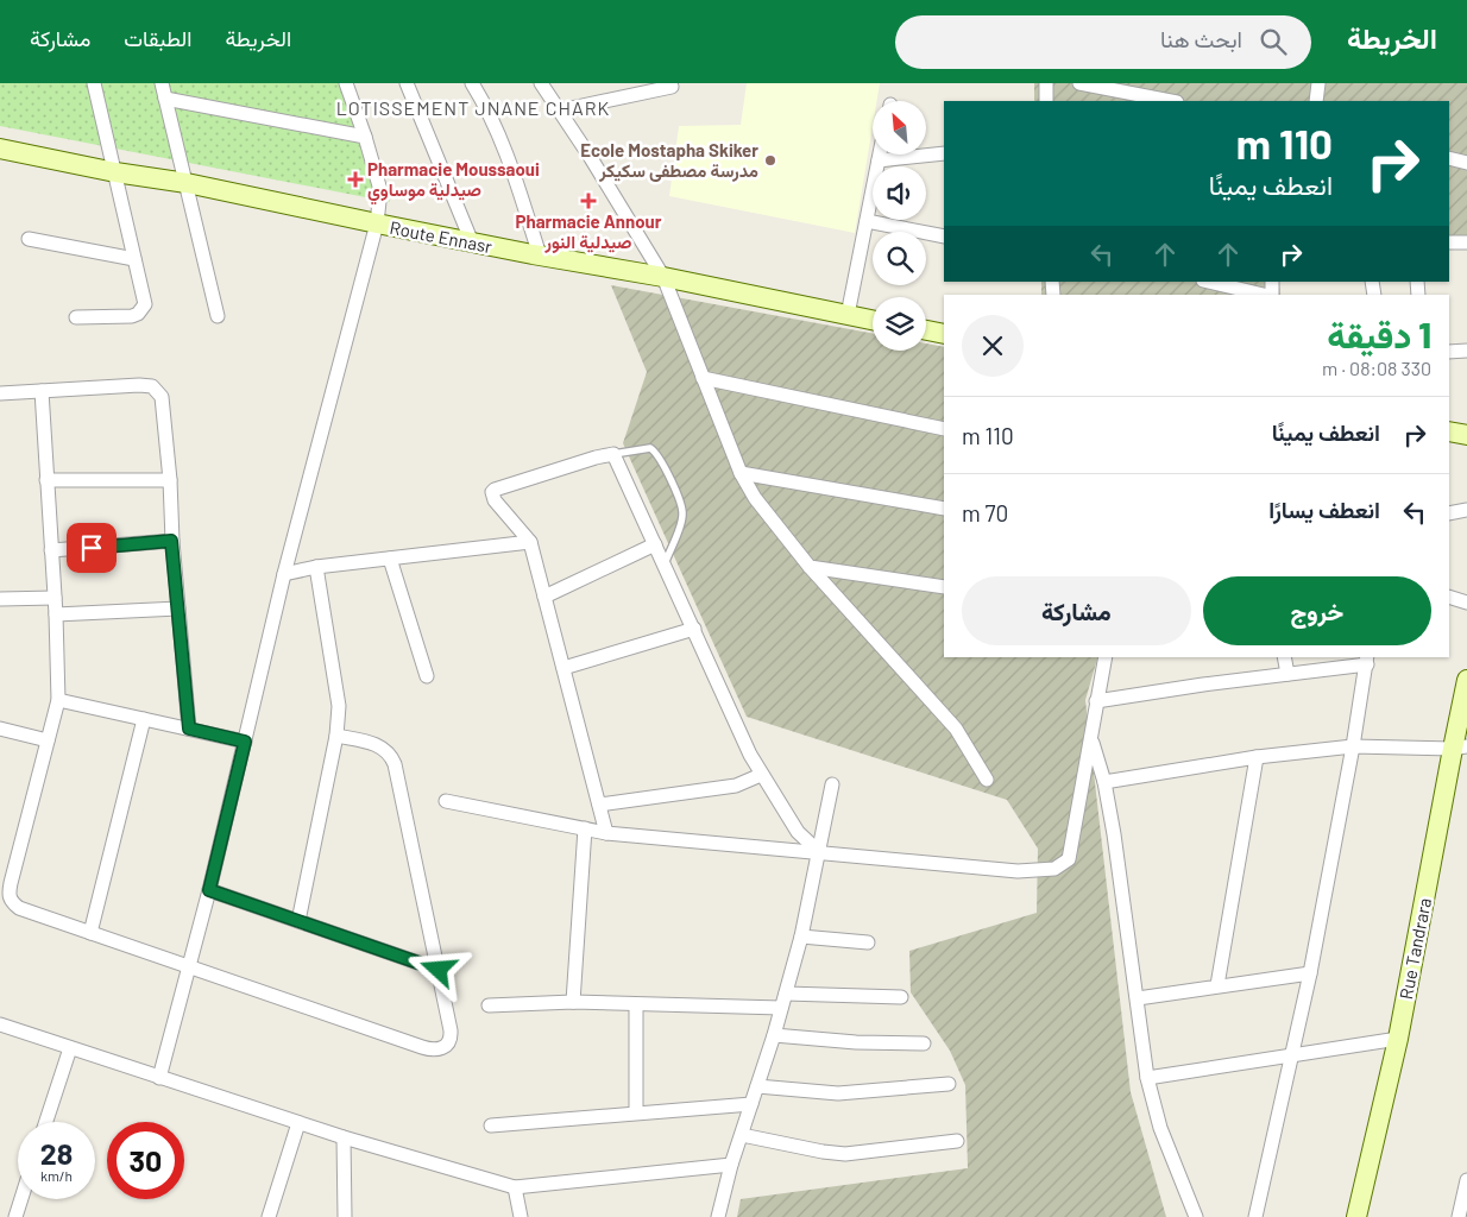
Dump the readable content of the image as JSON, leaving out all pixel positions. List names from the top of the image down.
{
  "streets": {
    "main road": ["Route Ennasr", "Rue Tandrara"]
  },
  "districts": ["LOTISSEMENT JNANE CHARK"],
  "places": {
    "other": ["Ecole Mostapha Skiker مدرسة مصطفى سكيكر"],
    "health": ["Pharmacie Moussaoui صيدلية موساوي", "Pharmacie Annour صيدلية النور"]
  },
  "north": "top left",
  "page": {
    "header": "الخريطة",
    "search": "ابحث هنا",
    "nav": ["الخريطة", "الطبقات", "مشاركة"],
    "turn": ["110 m", "انعطف يمينًا"],
    "heading": ["1 دقيقة", "330 m · 08:08"],
    "list": [
      {
        "name": "انعطف يمينًا",
        "value": "110 m"
      },
      {
        "name": "انعطف يسارًا",
        "value": "70 m"
      }
    ],
    "buttons": ["خروج", "مشاركة"],
    "speed": "28 km/h",
    "limit": "30"
  }
}
